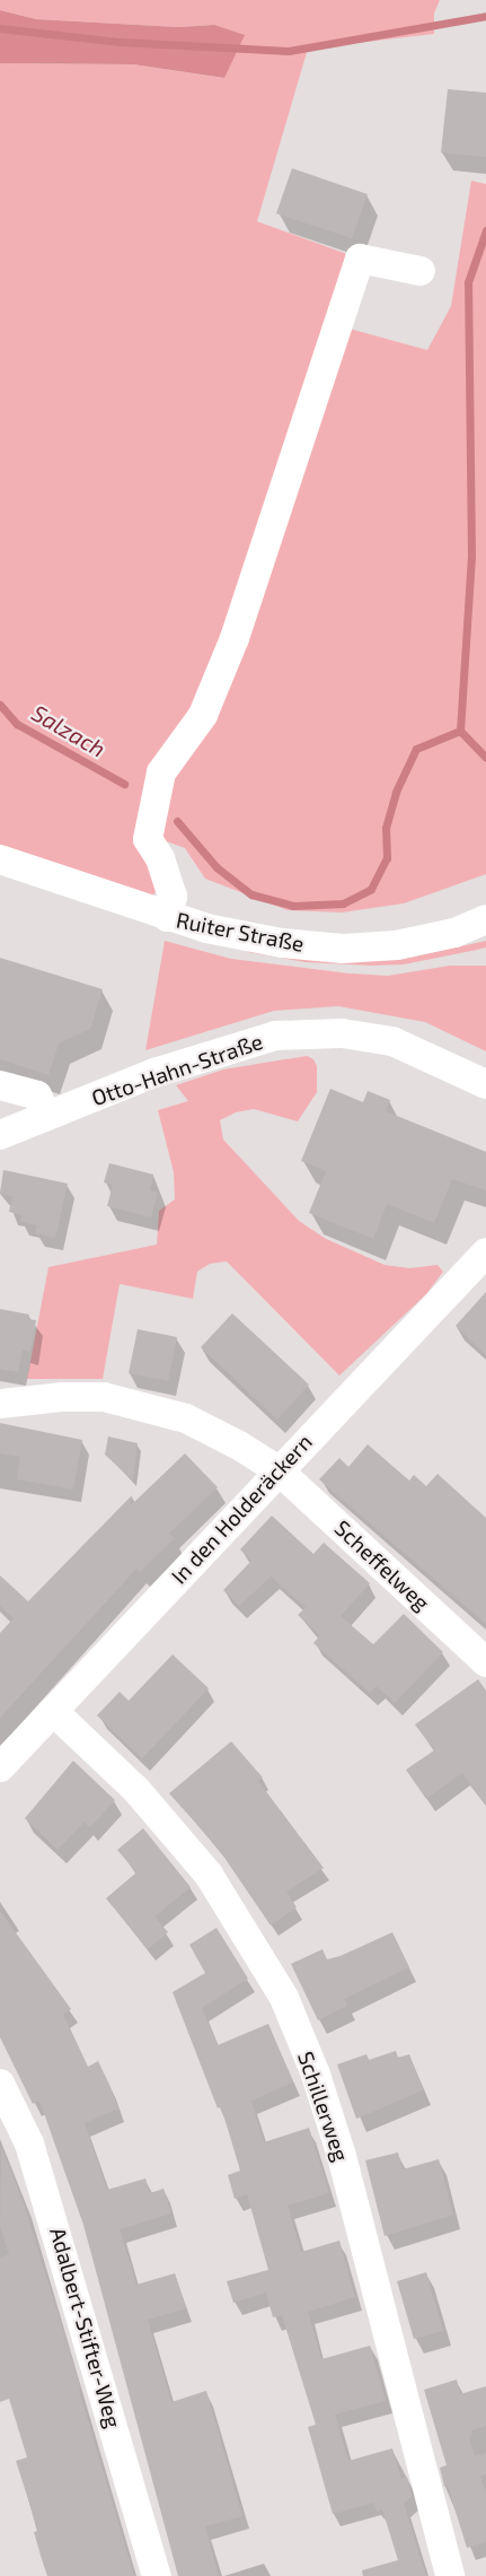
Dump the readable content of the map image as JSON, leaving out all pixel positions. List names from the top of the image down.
{
  "streets": {
    "street": [
      "Ruiter Straße",
      "Otto-Hahn-Straße",
      "In den Holderäckern",
      "Scheffelweg",
      "Schillerweg",
      "Adalbert-Stifter-Weg"
    ]
  },
  "crossings": [
    ["In den Holderäckern", "Scheffelweg"],
    ["In den Holderäckern", "Schillerweg"]
  ],
  "water": ["Salzach"]
}
